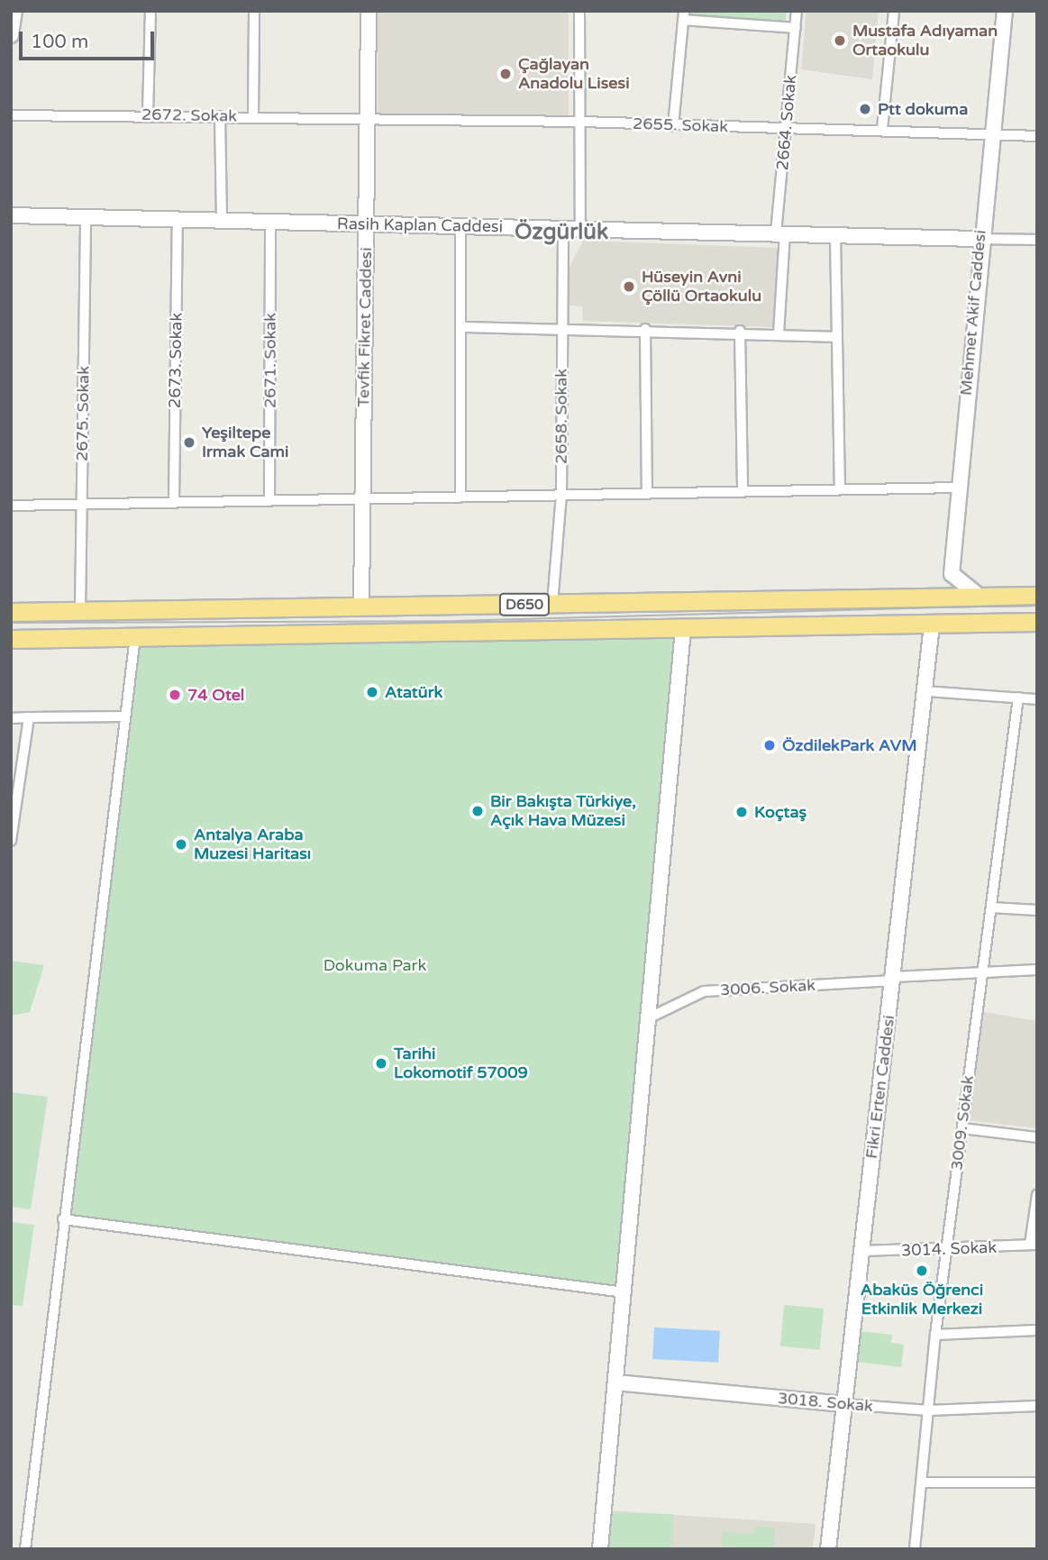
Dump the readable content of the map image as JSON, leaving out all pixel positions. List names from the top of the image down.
{
  "streets": {
    "highway": ["D650"],
    "street": [
      "2672. Sokak",
      "2664. Sokak",
      "2655. Sokak",
      "Rasih Kaplan Caddesi",
      "Mehmet Akif Caddesi",
      "Tevfik Fikret Caddesi",
      "2673. Sokak",
      "2671. Sokak",
      "2675. Sokak",
      "2658. Sokak",
      "3006. Sokak",
      "Fikri Erten Caddesi",
      "3009. Sokak",
      "3014. Sokak",
      "3018. Sokak"
    ]
  },
  "crossings": [
    ["2672. Sokak", "2655. Sokak"],
    ["2672. Sokak", "Tevfik Fikret Caddesi"],
    ["2664. Sokak", "2655. Sokak"],
    ["2664. Sokak", "Rasih Kaplan Caddesi"],
    ["2655. Sokak", "Mehmet Akif Caddesi"],
    ["2655. Sokak", "Tevfik Fikret Caddesi"],
    ["Rasih Kaplan Caddesi", "Mehmet Akif Caddesi"],
    ["Rasih Kaplan Caddesi", "Tevfik Fikret Caddesi"],
    ["Rasih Kaplan Caddesi", "2673. Sokak"],
    ["Rasih Kaplan Caddesi", "2671. Sokak"],
    ["Rasih Kaplan Caddesi", "2675. Sokak"],
    ["Rasih Kaplan Caddesi", "2658. Sokak"],
    ["Mehmet Akif Caddesi", "D650"],
    ["Tevfik Fikret Caddesi", "D650"],
    ["2675. Sokak", "D650"],
    ["2658. Sokak", "D650"],
    ["D650", "Fikri Erten Caddesi"],
    ["3006. Sokak", "Fikri Erten Caddesi"],
    ["3006. Sokak", "3009. Sokak"],
    ["Fikri Erten Caddesi", "3014. Sokak"],
    ["Fikri Erten Caddesi", "3018. Sokak"],
    ["3009. Sokak", "3014. Sokak"],
    ["3009. Sokak", "3018. Sokak"]
  ],
  "districts": ["Özgürlük"],
  "parks": ["Dokuma Park"],
  "places": [
    "Mustafa Adıyaman Ortaokulu",
    "Çağlayan Anadolu Lisesi",
    "Ptt dokuma",
    "Hüseyin Avni Çöllü Ortaokulu",
    "Yeşiltepe Irmak Cami",
    "Atatürk",
    "74 Otel",
    "ÖzdilekPark AVM",
    "Bir Bakışta Türkiye, Açık Hava Müzesi",
    "Koçtaş",
    "Antalya Araba Muzesi Haritası",
    "Tarihi Lokomotif 57009",
    "Abaküs Öğrenci Etkinlik Merkezi"
  ],
  "scale_bar": "100 m"
}
